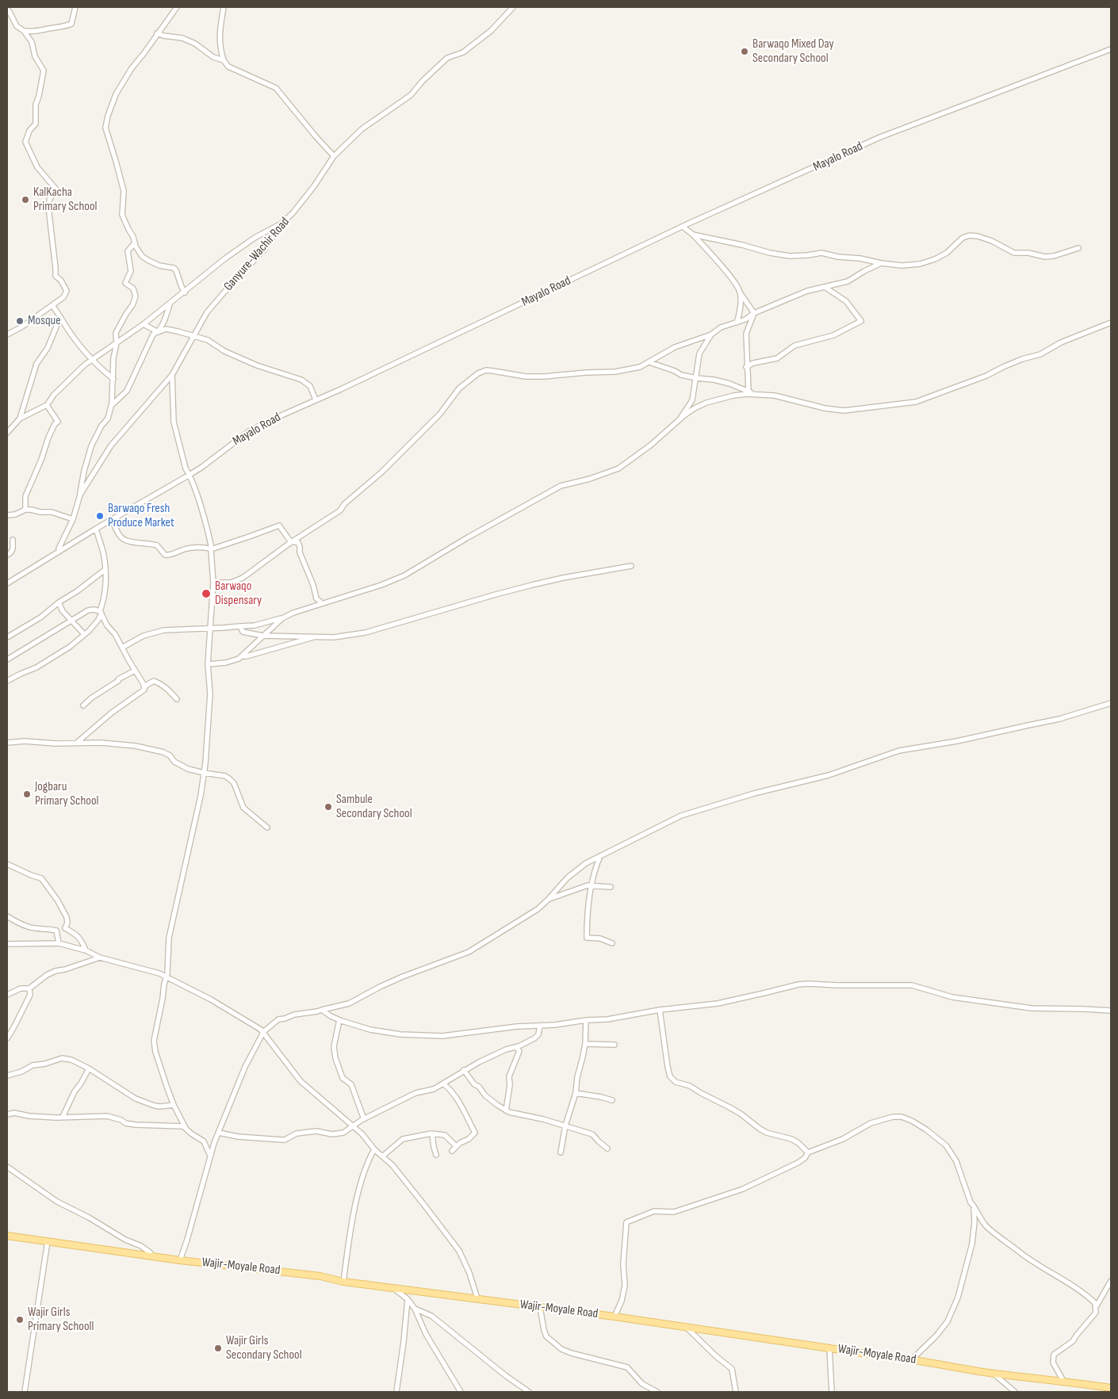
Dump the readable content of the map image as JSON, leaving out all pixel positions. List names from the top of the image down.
{
  "streets": {
    "main road": ["Wajir-Moyale Road"],
    "street": ["Mayalo Road", "Ganyure-Wachir Road"]
  },
  "crossings": [
    ["Mayalo Road", "Ganyure-Wachir Road"]
  ],
  "places": [
    "Barwaqo Mixed Day Secondary School",
    "KalKacha Primary School",
    "Mosque",
    "Barwaqo Fresh Produce Market",
    "Barwaqo Dispensary",
    "Jogbaru Primary School",
    "Sambule Secondary School",
    "Wajir Girls Primary Schooll",
    "Wajir Girls Secondary School"
  ]
}
